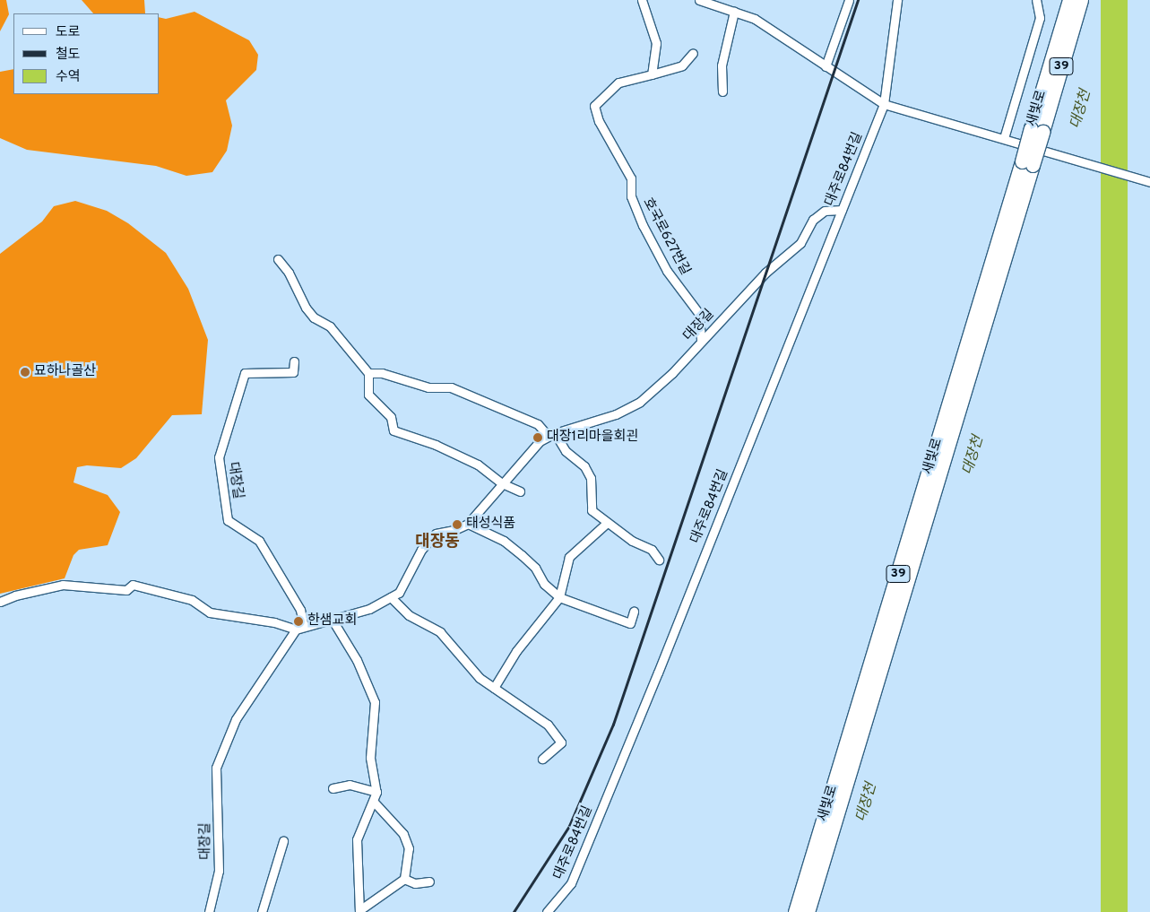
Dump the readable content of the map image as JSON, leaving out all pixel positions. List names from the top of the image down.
{
  "streets": {
    "highway": ["39", "새빛로"],
    "street": ["대주로84번길", "호국로627번길", "대장길"]
  },
  "crossings": [
    ["대주로84번길", "대장길"],
    ["호국로627번길", "대장길"]
  ],
  "districts": ["대장동"],
  "water": ["대장천"],
  "places": [
    "묘하나골산",
    "대장1리마을회괸",
    "태성식품",
    "한샘교회"
  ],
  "legend": ["도로", "철도", "수역"]
}
